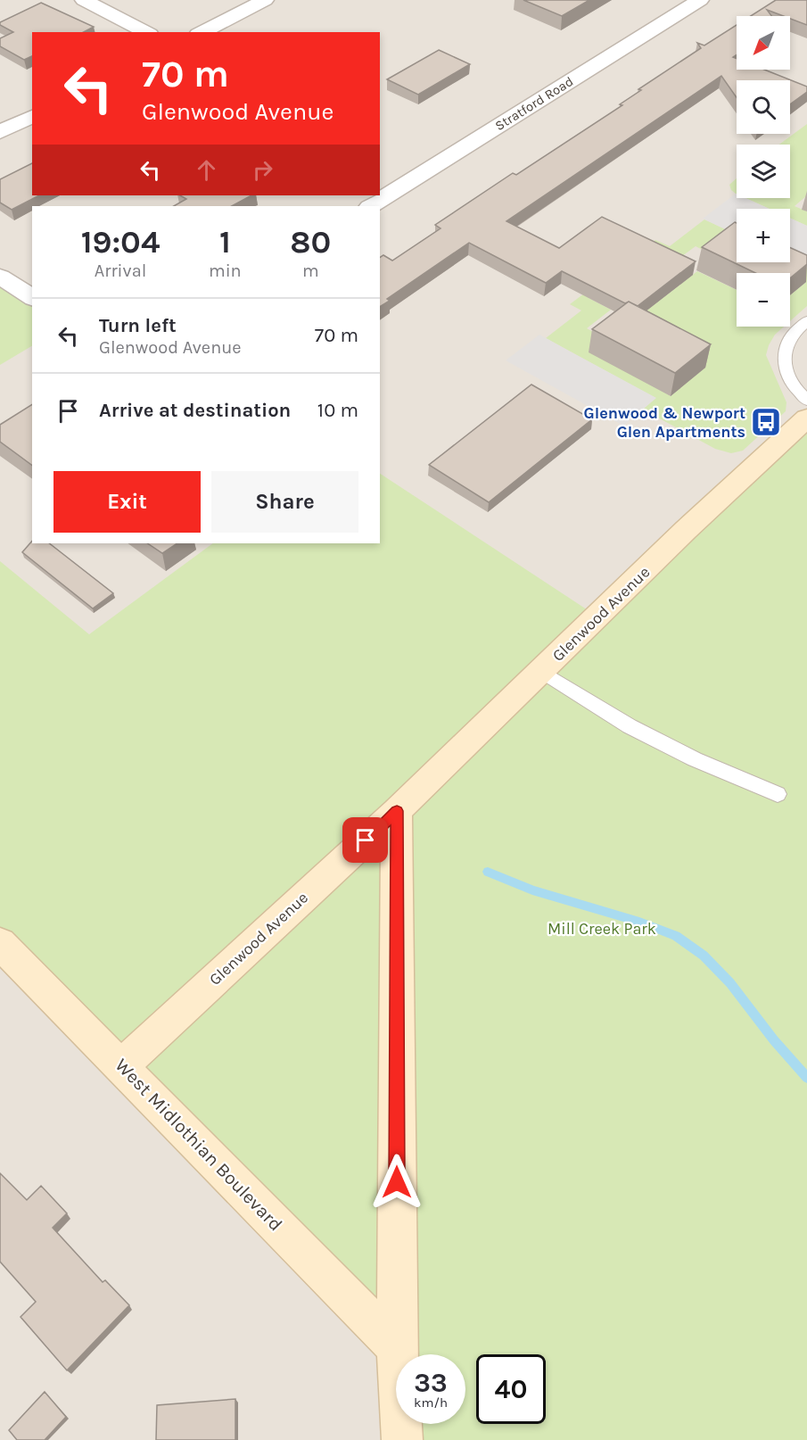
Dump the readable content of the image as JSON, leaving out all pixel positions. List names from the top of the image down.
{
  "streets": {
    "street": ["Stratford Road", "Glenwood Avenue", "West Midlothian Boulevard"]
  },
  "crossings": [
    ["Glenwood Avenue", "West Midlothian Boulevard"]
  ],
  "parks": ["Mill Creek Park"],
  "places": {
    "bus stop": ["Glenwood & Newport Glen Apartments"]
  },
  "north": "bottom left",
  "page": {
    "map_buttons": ["+", "−"],
    "turn": ["70 m", "Glenwood Avenue"],
    "eta": [
      "19:04",
      "Arrival",
      "1",
      "min",
      "80",
      "m"
    ],
    "list": [
      {
        "name": "Turn left",
        "note": "Glenwood Avenue",
        "value": "70 m"
      },
      {
        "name": "Arrive at destination",
        "value": "10 m"
      }
    ],
    "buttons": ["Exit", "Share"],
    "speed": "33 km/h",
    "limit": "40"
  }
}
